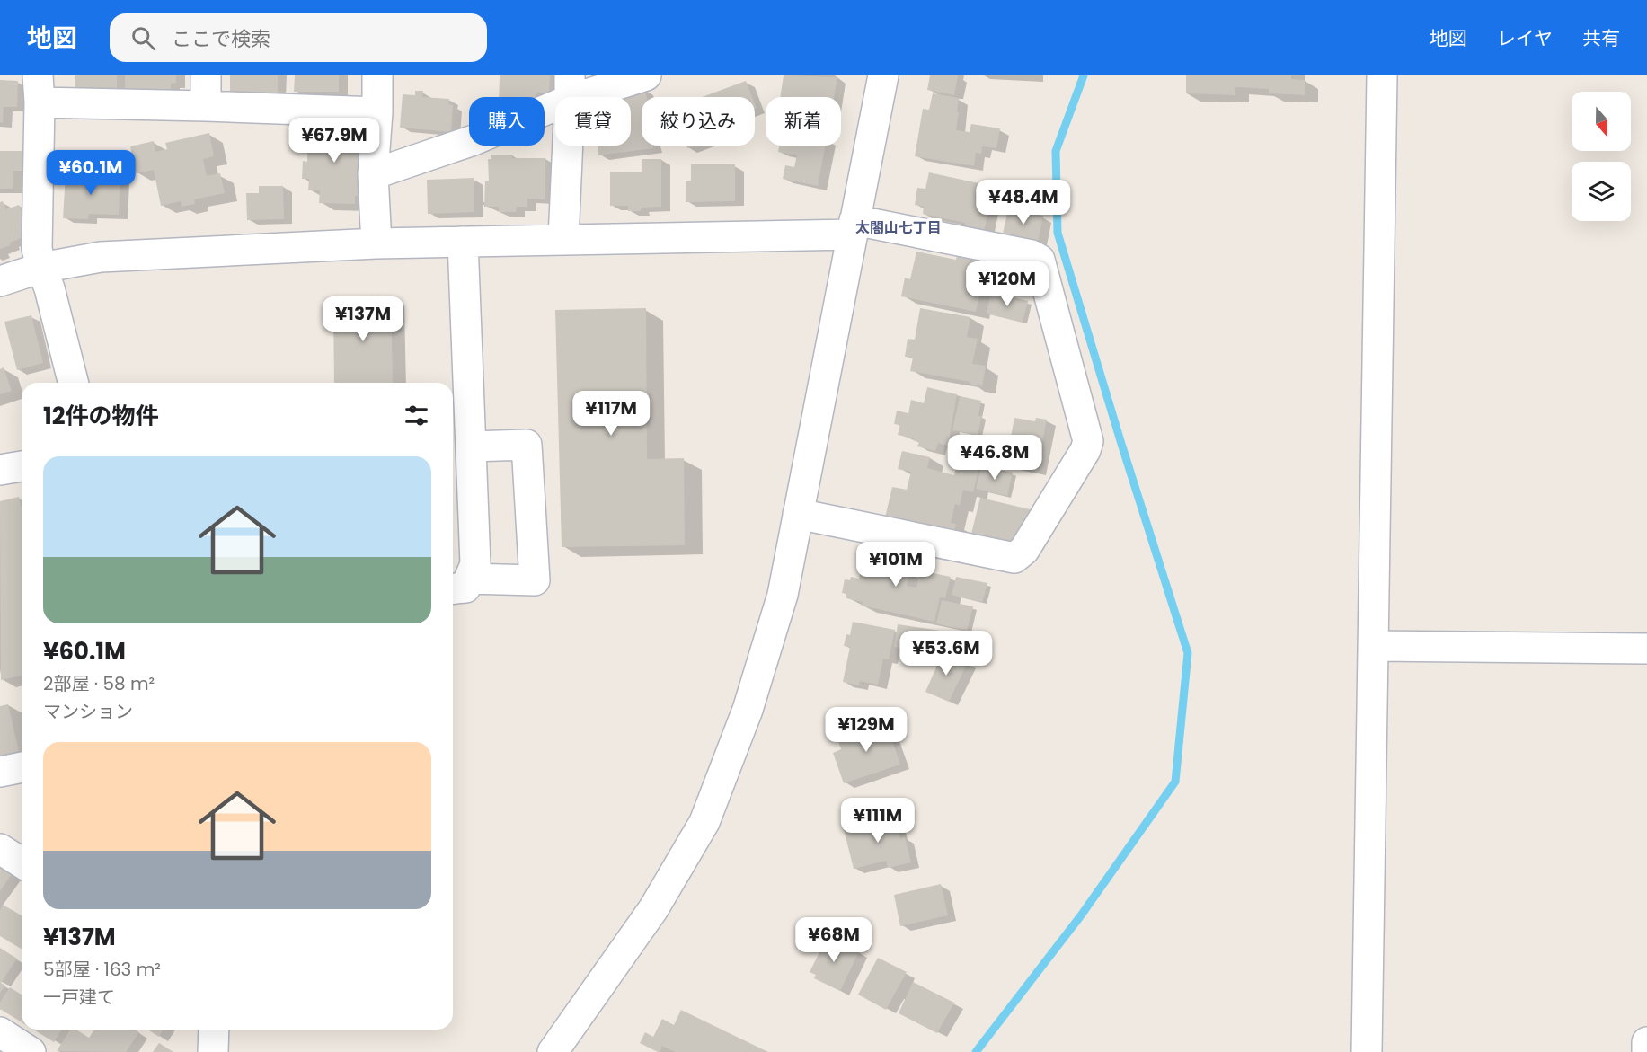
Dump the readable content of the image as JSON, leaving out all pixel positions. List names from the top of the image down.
{
  "districts": ["太閤山七丁目"],
  "north": "bottom",
  "page": {
    "header": "地図",
    "search": "ここで検索",
    "nav": ["地図", "レイヤ", "共有"],
    "chip": [
      "購入",
      "賃貸",
      "絞り込み",
      "新着"
    ],
    "price": [
      "¥67.9M",
      "¥60.1M",
      "¥48.4M",
      "¥120M",
      "¥137M",
      "¥117M",
      "¥46.8M",
      "¥101M",
      "¥53.6M",
      "¥129M",
      "¥111M",
      "¥68M"
    ],
    "heading": "12件の物件",
    "list": [
      {
        "name": "¥60.1M",
        "note": "2部屋 · 58 m² · マンション"
      },
      {
        "name": "¥137M",
        "note": "5部屋 · 163 m² · 一戸建て"
      }
    ]
  }
}
